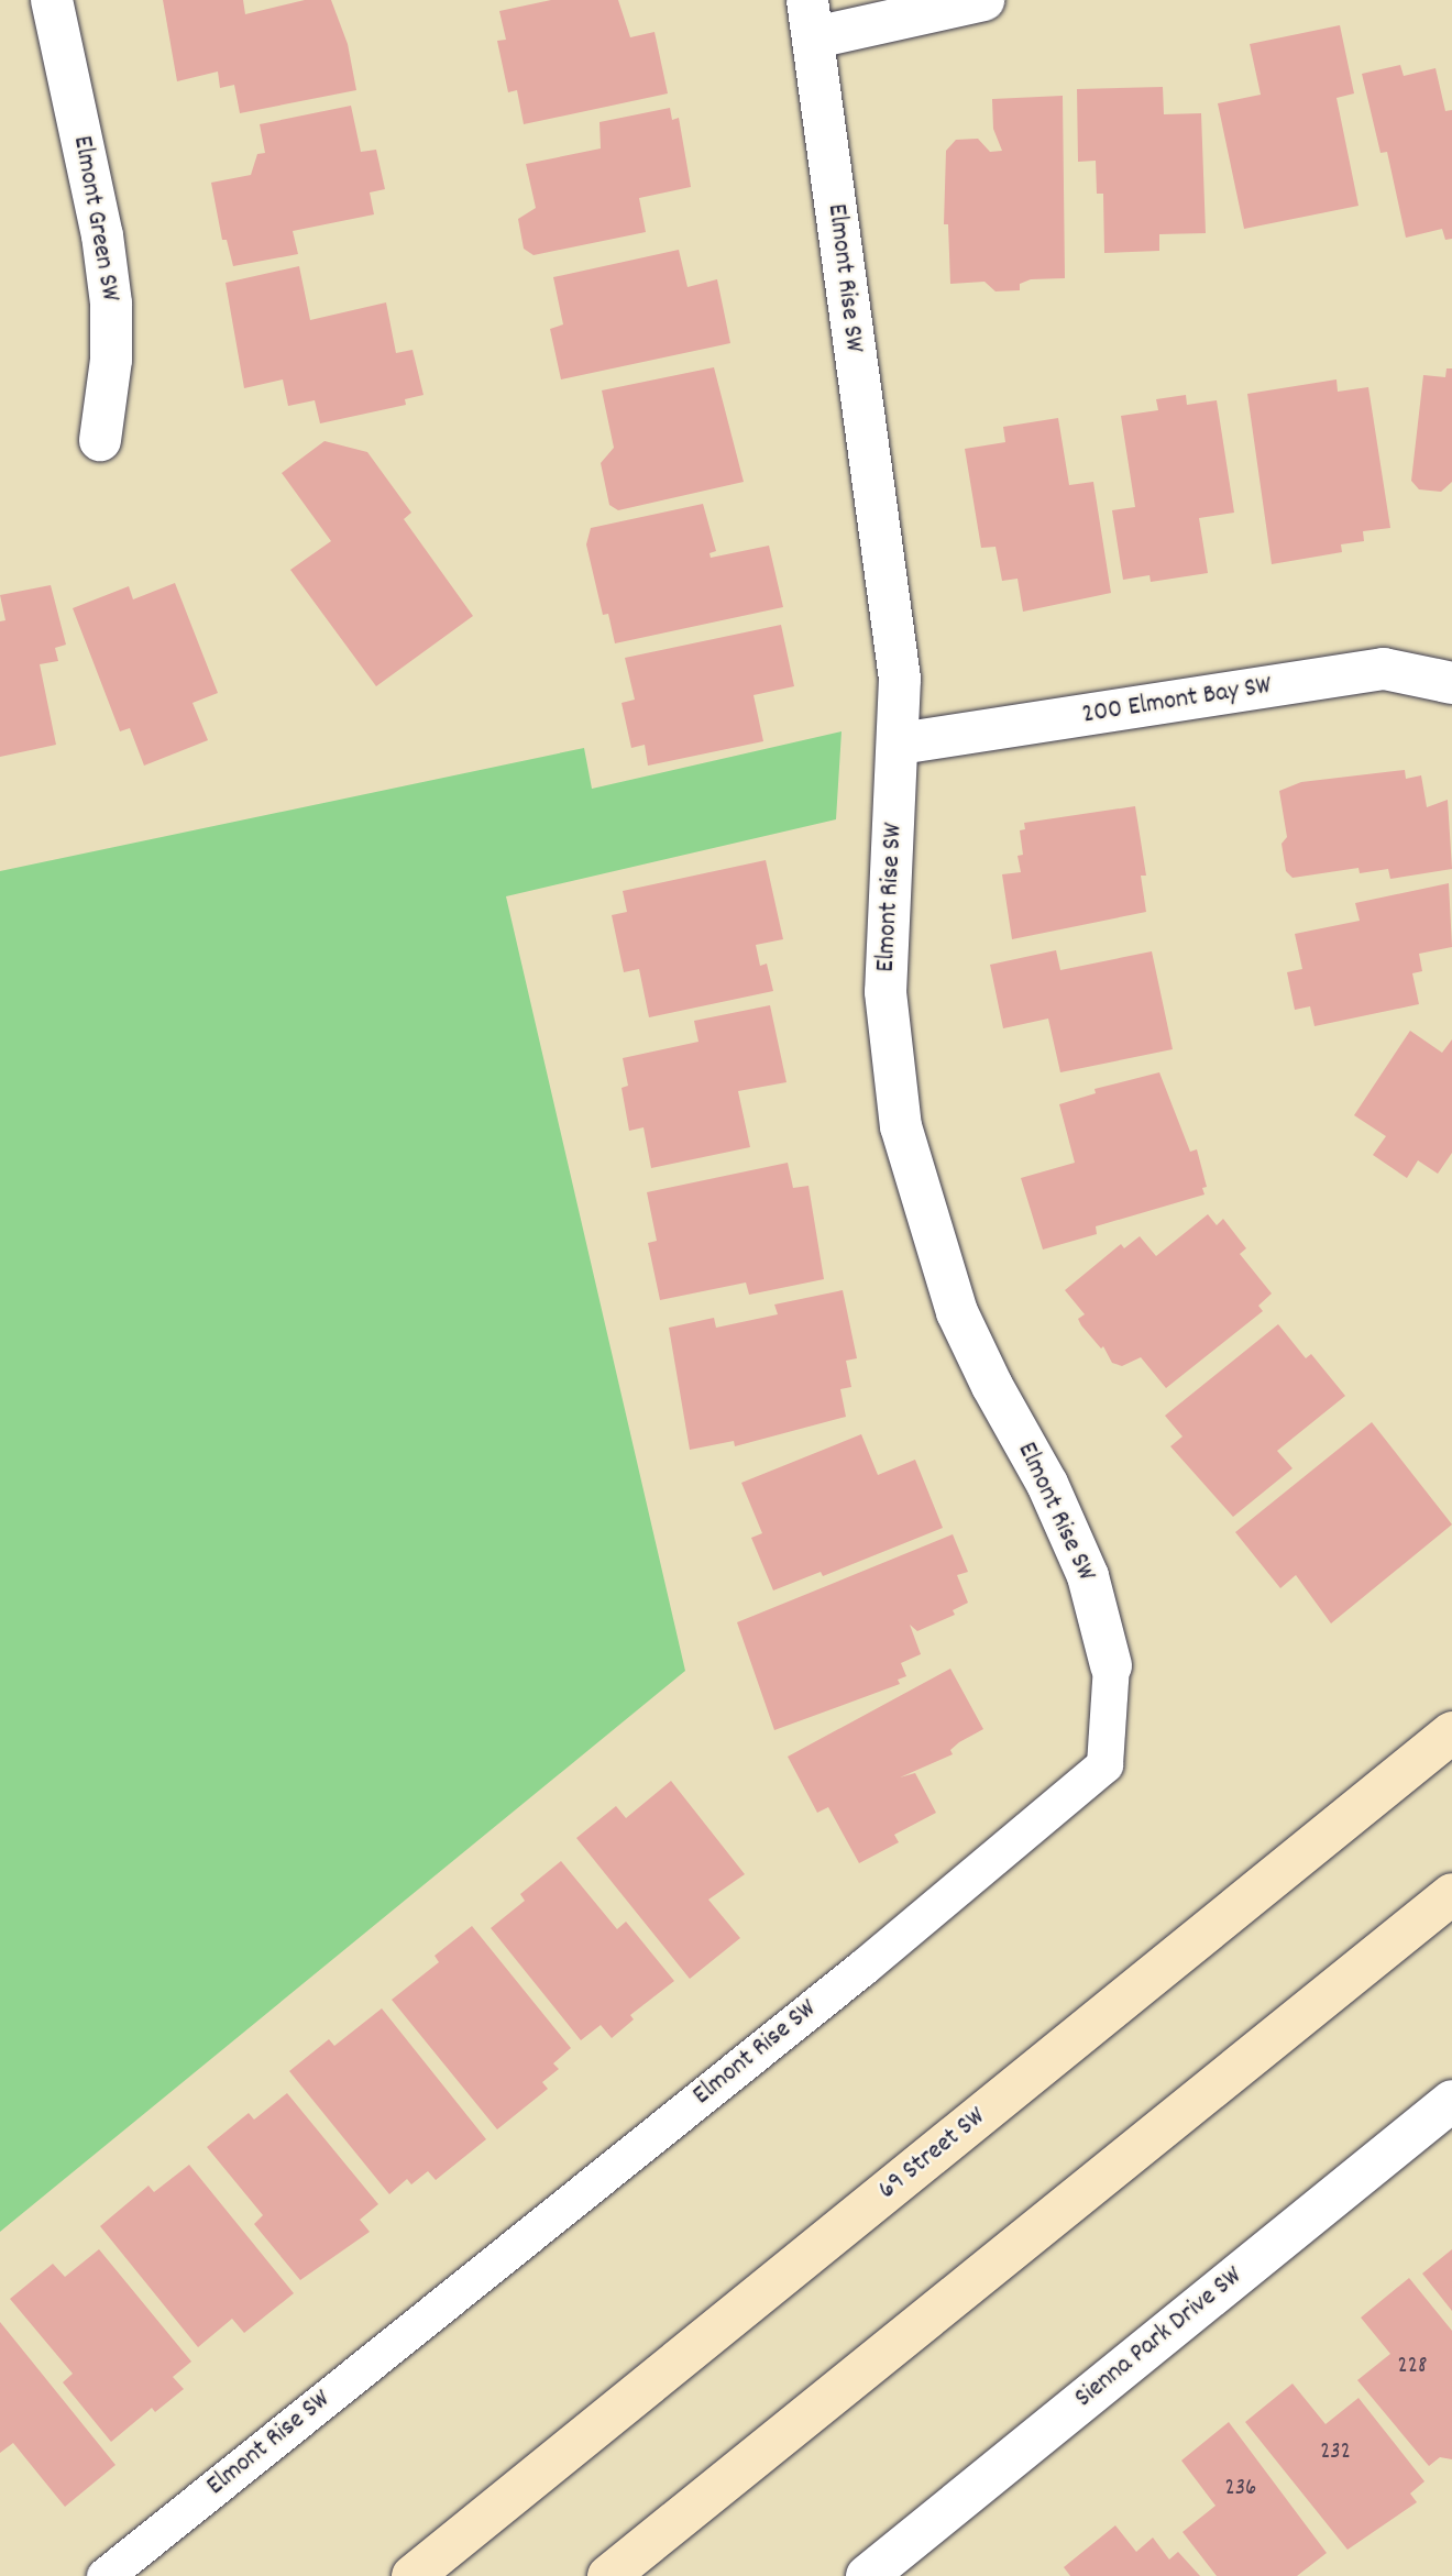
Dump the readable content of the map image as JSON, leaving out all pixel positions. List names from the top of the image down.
{
  "streets": {
    "main road": ["69 Street SW"],
    "street": [
      "Elmont Green SW",
      "Elmont Rise SW",
      "200 Elmont Bay SW",
      "Sienna Park Drive SW"
    ]
  },
  "crossings": [
    ["Elmont Rise SW", "200 Elmont Bay SW"]
  ],
  "house_numbers": ["228", "232", "236"]
}
